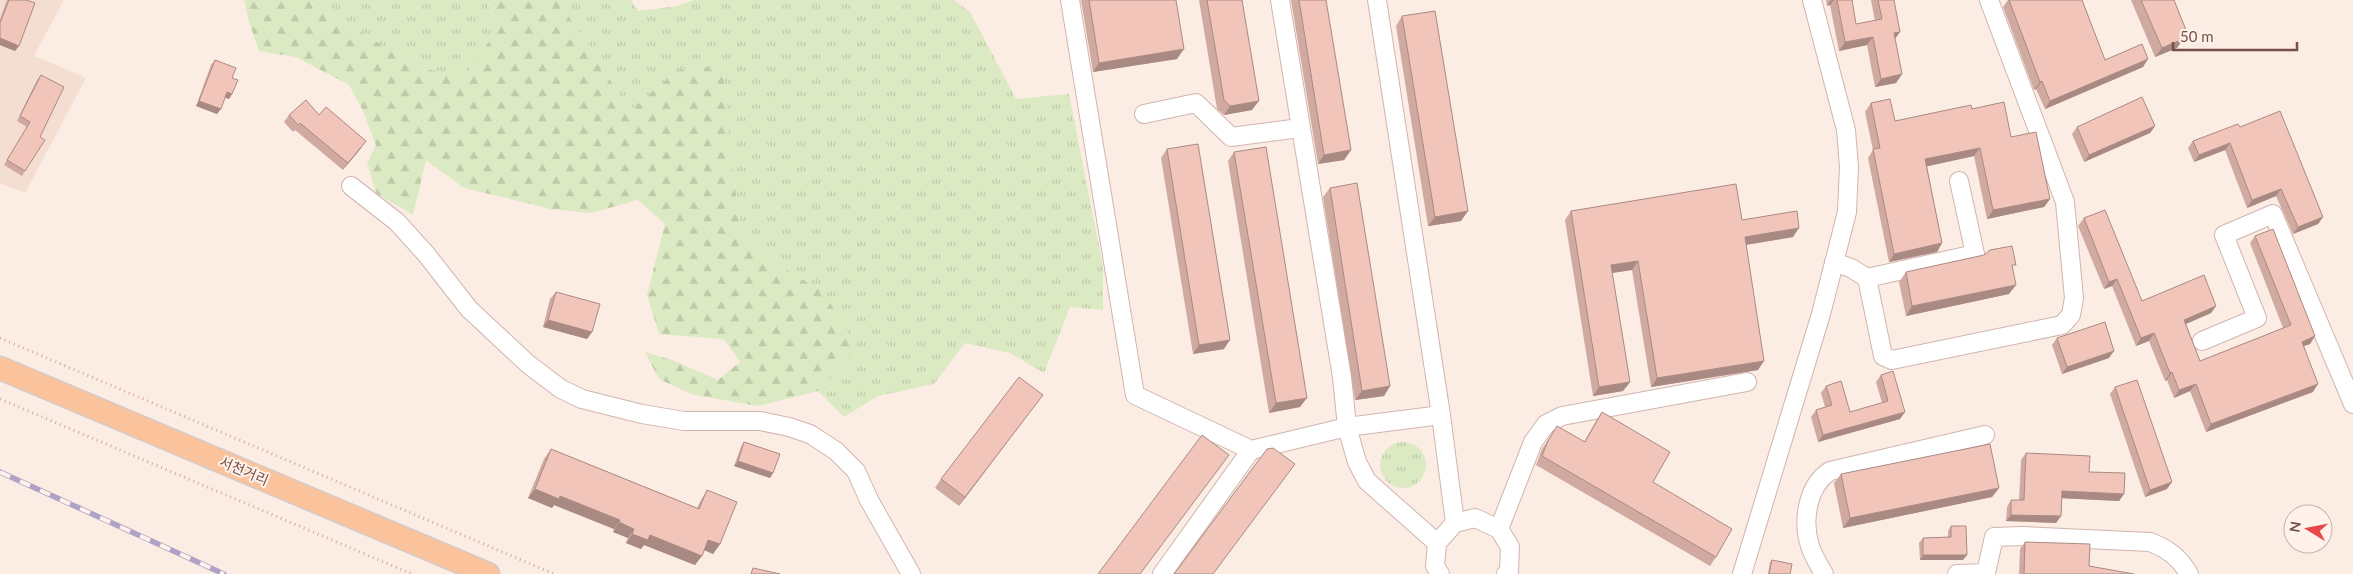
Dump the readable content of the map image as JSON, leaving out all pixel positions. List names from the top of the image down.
{
  "streets": {
    "main road": ["서천거리"]
  },
  "scale_bar": "50 m",
  "north": "left"
}
